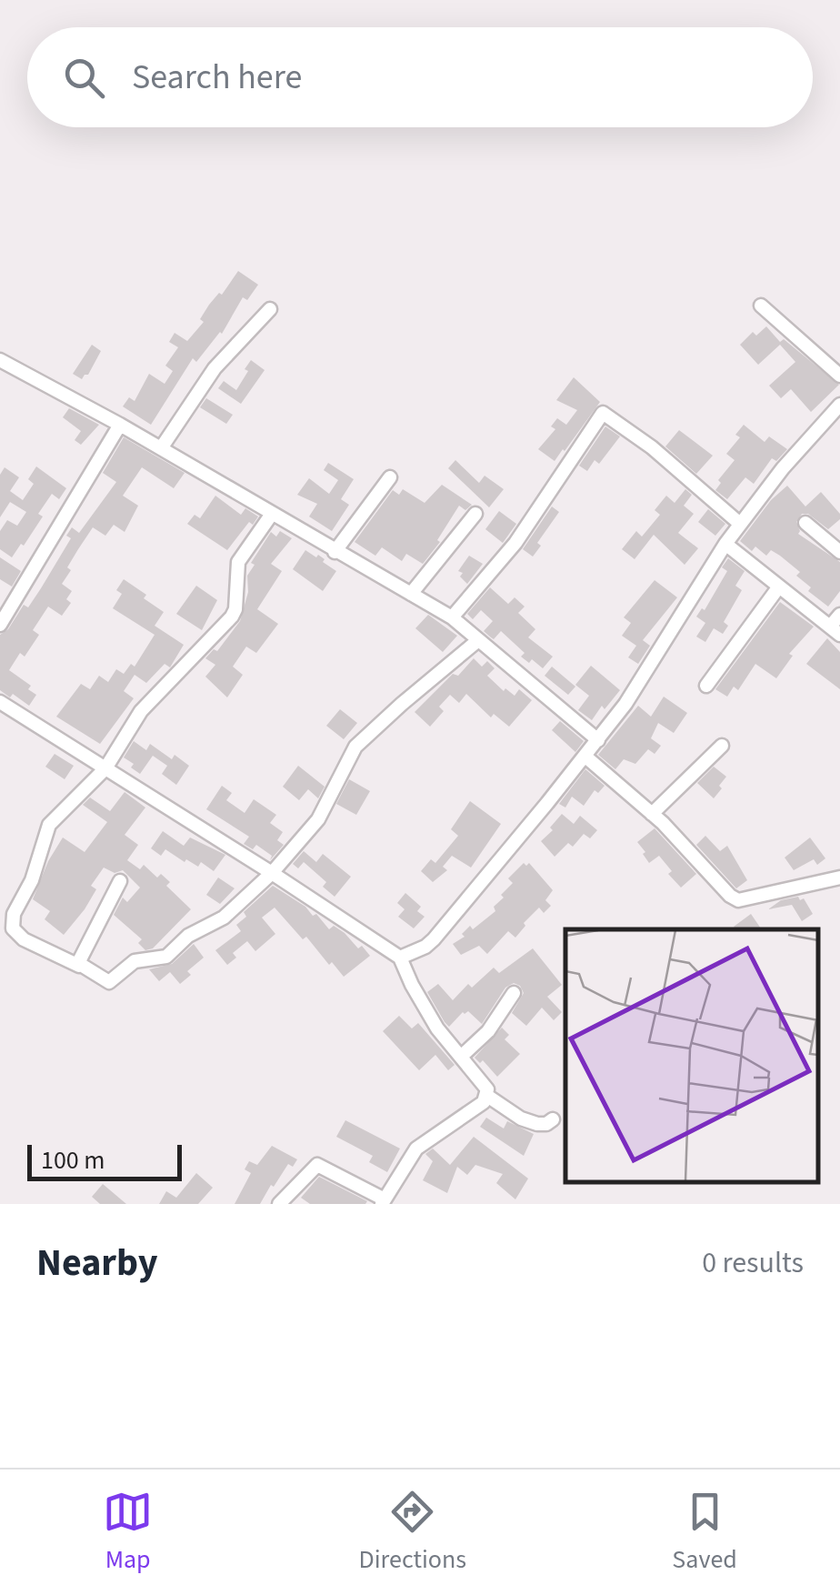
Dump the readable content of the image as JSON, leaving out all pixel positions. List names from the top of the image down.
{
  "scale_bar": "100 m",
  "page": {
    "search": "Search here",
    "scale": "100 m",
    "heading": ["Nearby", "0 results"],
    "nav": ["Map", "Directions", "Saved"]
  }
}
